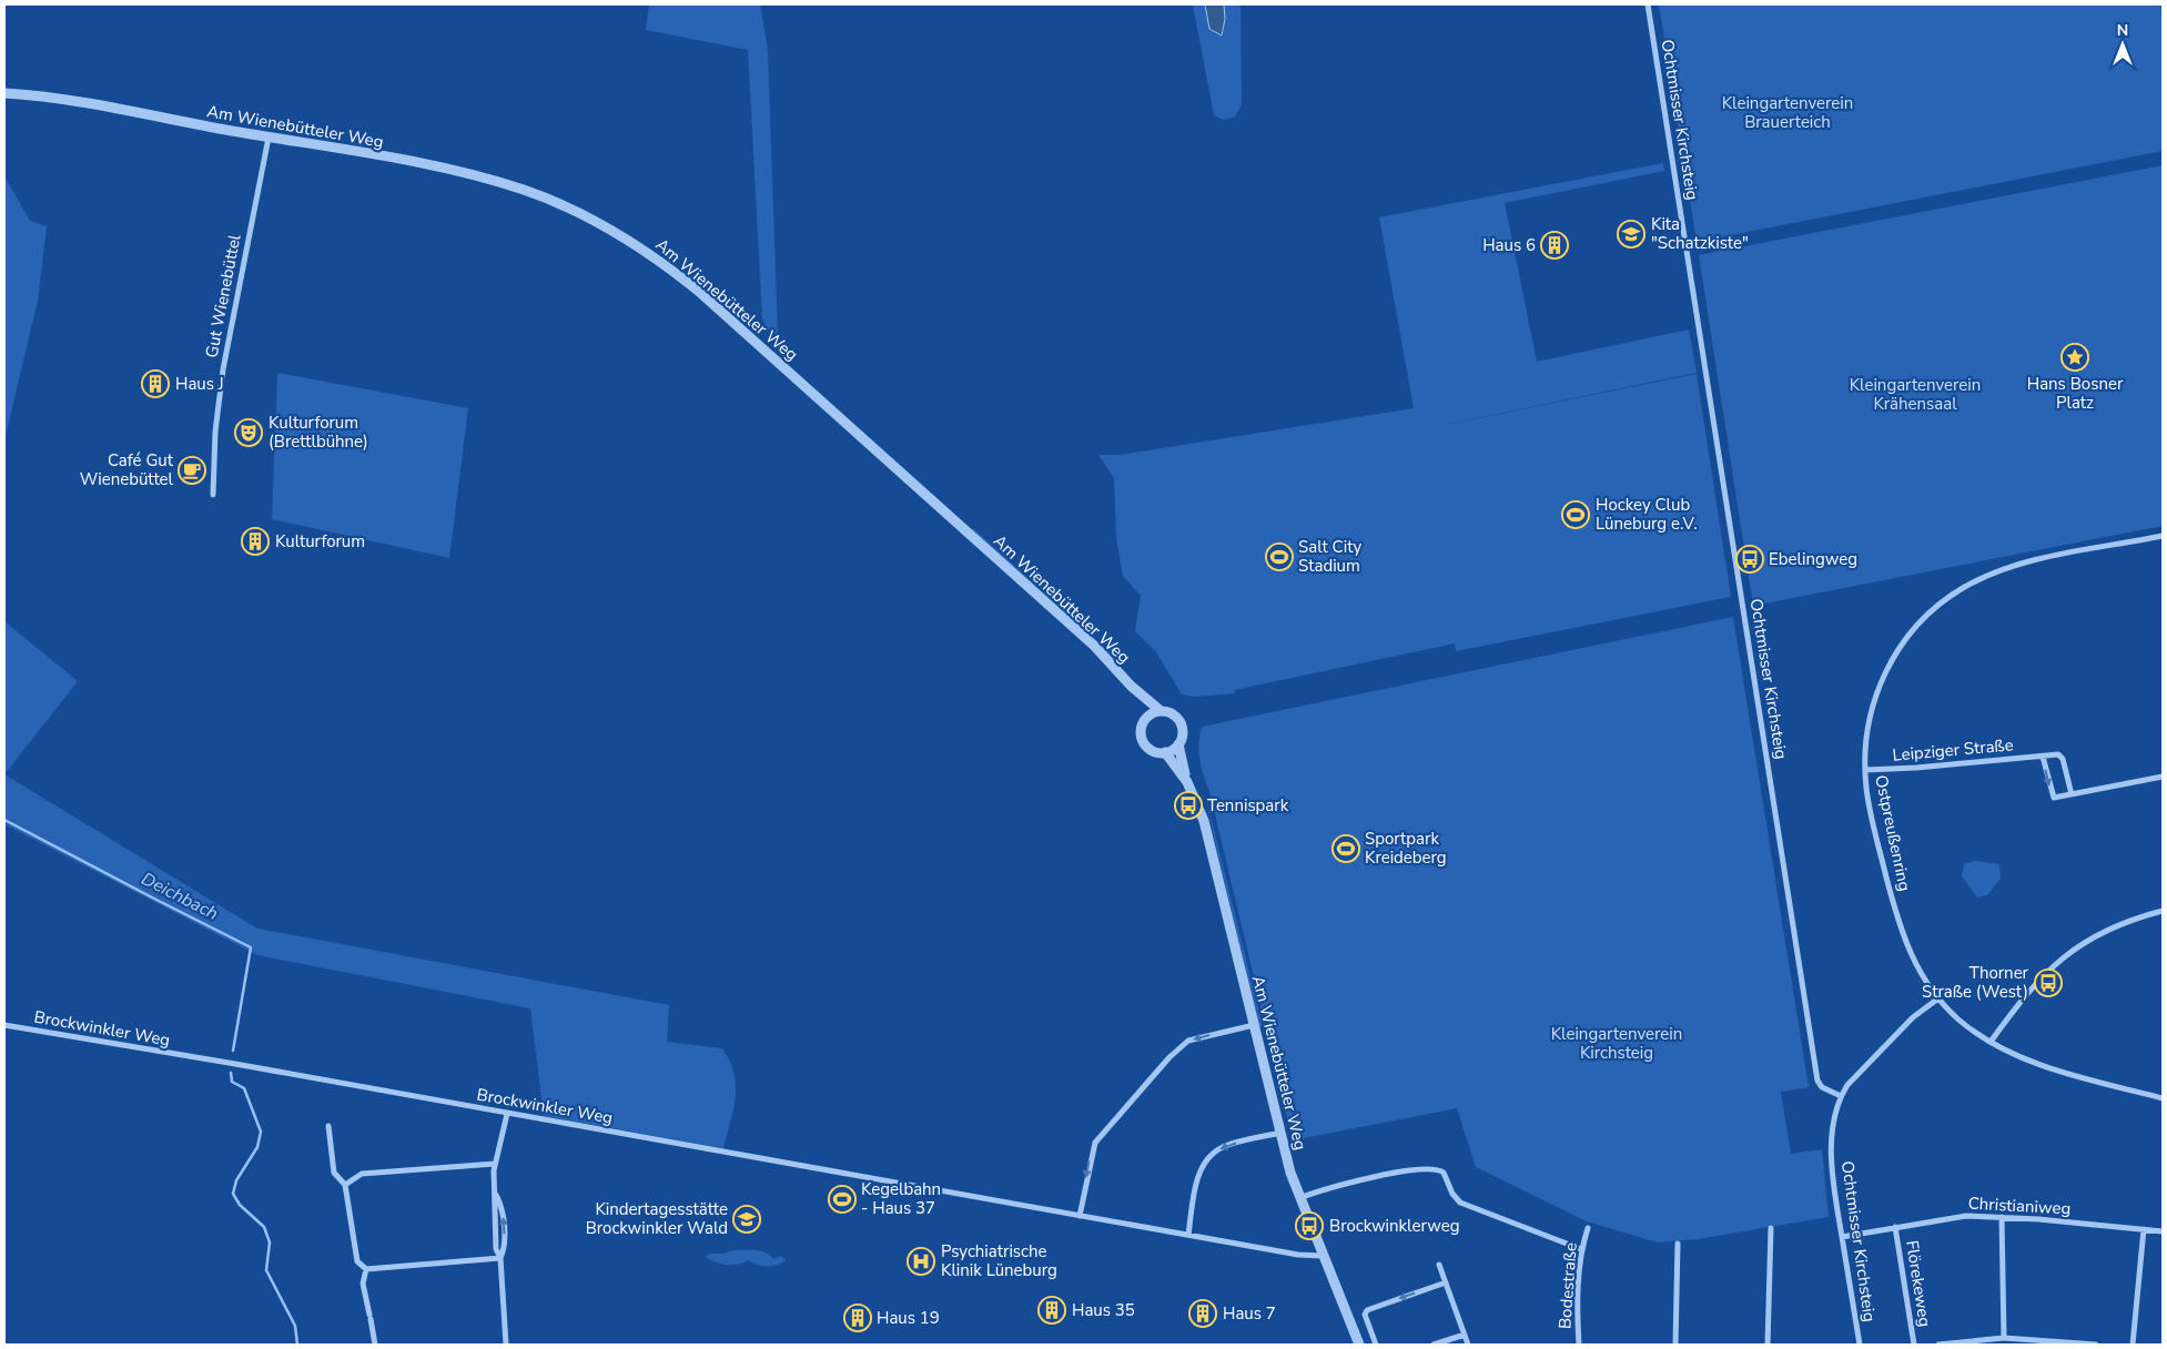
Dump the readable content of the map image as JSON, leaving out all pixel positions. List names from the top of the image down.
{
  "streets": {
    "street": [
      "Ochtmisser Kirchsteig",
      "Am Wienebütteler Weg",
      "Gut Wienebüttel",
      "Leipziger Straße",
      "Ostpreußenring",
      "Brockwinkler Weg",
      "Christianiweg",
      "Flörekeweg",
      "Bodestraße"
    ]
  },
  "crossings": [
    ["Ochtmisser Kirchsteig", "Christianiweg"],
    ["Am Wienebütteler Weg", "Gut Wienebüttel"],
    ["Am Wienebütteler Weg", "Brockwinkler Weg"],
    ["Leipziger Straße", "Ostpreußenring"],
    ["Christianiweg", "Flörekeweg"]
  ],
  "water": ["Deichbach"],
  "parks": ["Kleingartenverein Brauerteich", "Kleingartenverein Krähensaal", "Kleingartenverein Kirchsteig"],
  "places": {
    "school or university": ["Kita \"Schatzkiste\"", "Kindertagesstätte Brockwinkler Wald"],
    "building": [
      "Haus 6",
      "Haus J",
      "Kulturforum",
      "Haus 35",
      "Haus 7",
      "Haus 19"
    ],
    "place": ["Hans Bosner Platz"],
    "theatre": ["Kulturforum (Brettlbühne)"],
    "cafe": ["Café Gut Wienebüttel"],
    "sports": [
      "Hockey Club Lüneburg e.V.",
      "Salt City Stadium",
      "Sportpark Kreideberg",
      "Kegelbahn - Haus 37"
    ],
    "bus stop": [
      "Ebelingweg",
      "Tennispark",
      "Thorner Straße (West)",
      "Brockwinklerweg"
    ],
    "hospital": ["Psychiatrische Klinik Lüneburg"]
  },
  "north": "top"
}
